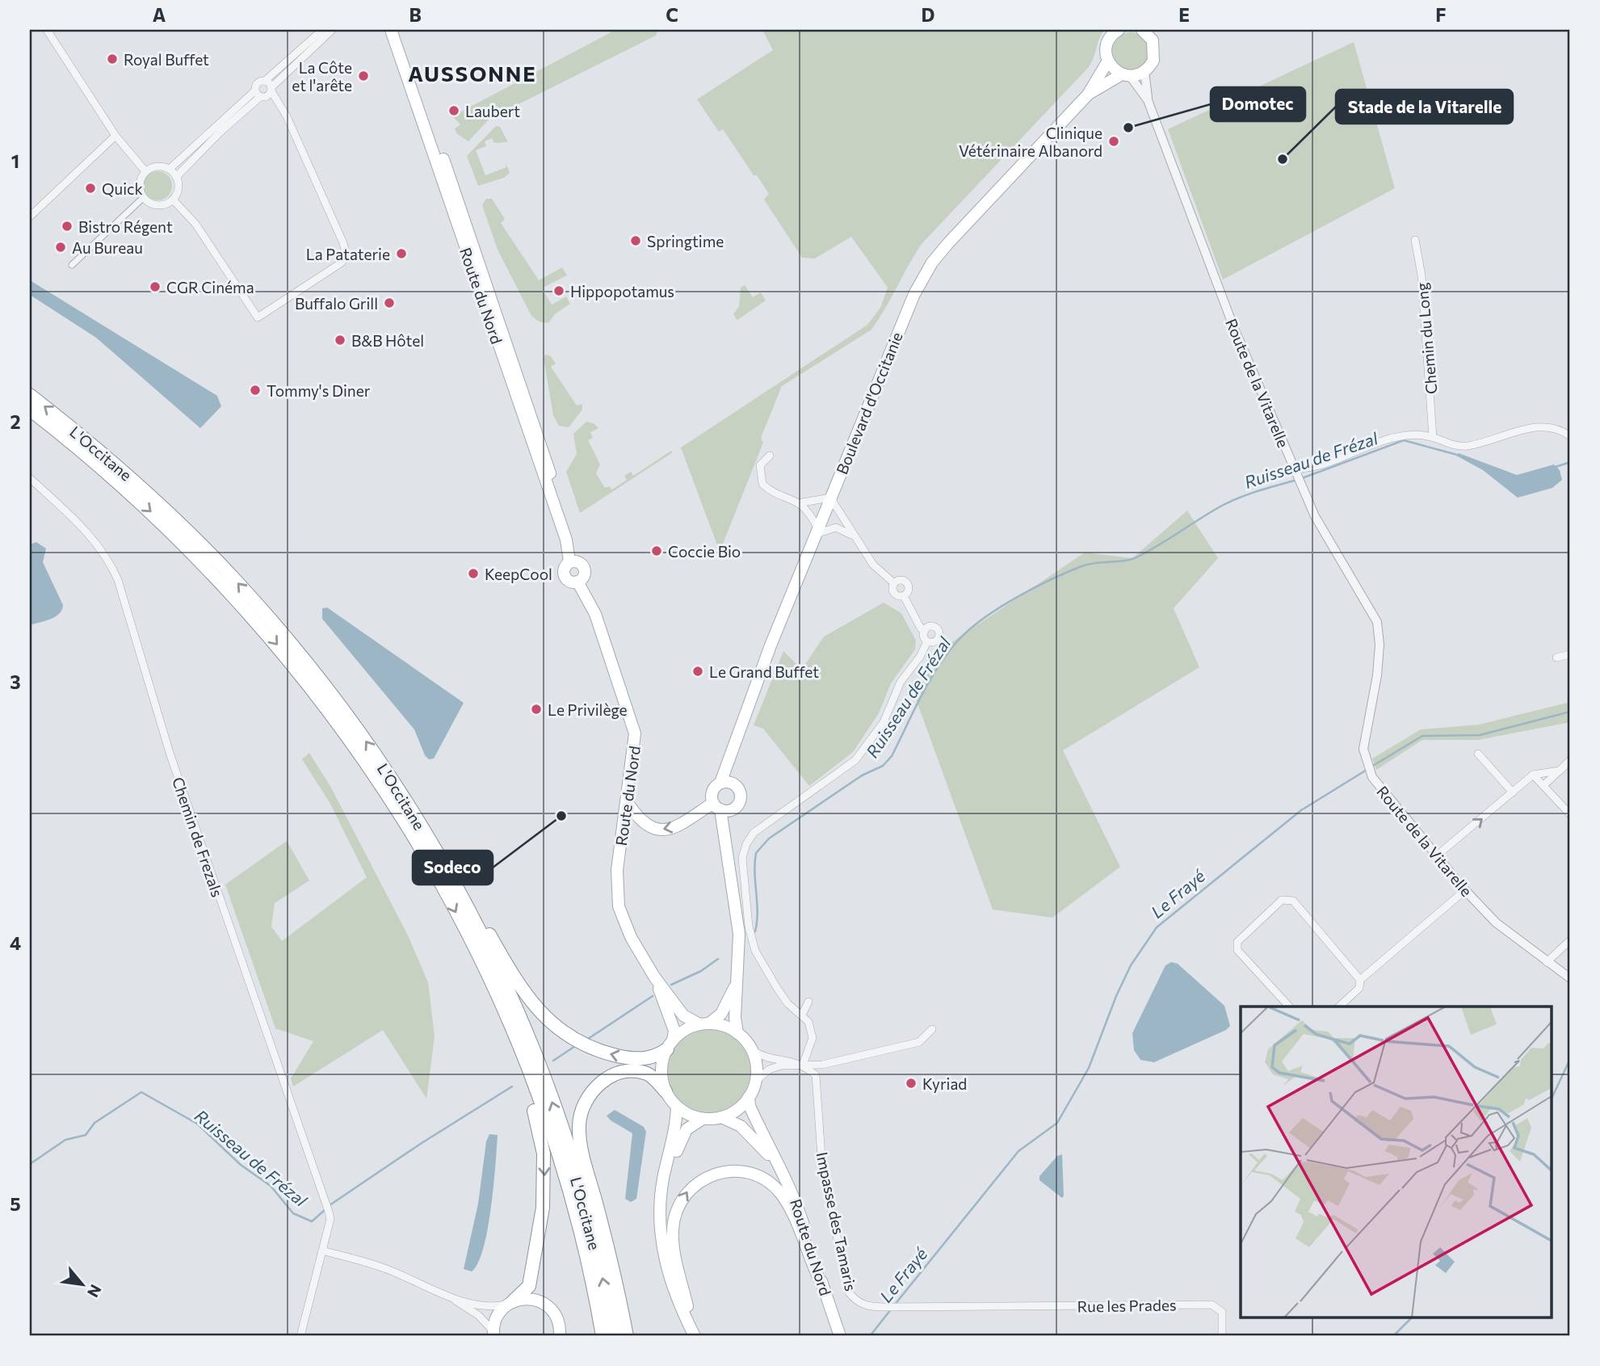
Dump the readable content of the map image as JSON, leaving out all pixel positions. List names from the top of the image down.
{
  "streets": {
    "highway": ["L'Occitane"],
    "main road": ["Route du Nord", "Boulevard d'Occitanie"],
    "street": [
      "Chemin du Long",
      "Route de la Vitarelle",
      "Chemin de Frezals",
      "Impasse des Tamaris",
      "Rue les Prades"
    ]
  },
  "crossings": [
    ["Route du Nord", "Boulevard d'Occitanie"],
    ["Route de la Vitarelle", "Boulevard d'Occitanie"],
    ["Impasse des Tamaris", "Rue les Prades"]
  ],
  "districts": ["AUSSONNE"],
  "water": ["Ruisseau de Frézal", "Le Frayé"],
  "places": [
    "Royal Buffet",
    "La Côte et l'arête",
    "Laubert",
    "Domotec",
    "Clinique Vétérinaire Albanord",
    "Stade de la Vitarelle",
    "Quick",
    "Bistro Régent",
    "Springtime",
    "Au Bureau",
    "La Pataterie",
    "CGR Cinéma",
    "Hippopotamus",
    "Buffalo Grill",
    "B&B Hôtel",
    "Tommy's Diner",
    "Coccie Bio",
    "KeepCool",
    "Le Grand Buffet",
    "Le Privilège",
    "Sodeco",
    "Kyriad"
  ],
  "north": "bottom right",
  "grid": {
    "columns": [
      "A",
      "B",
      "C",
      "D",
      "E",
      "F"
    ],
    "rows": [
      "1",
      "2",
      "3",
      "4",
      "5"
    ]
  }
}
